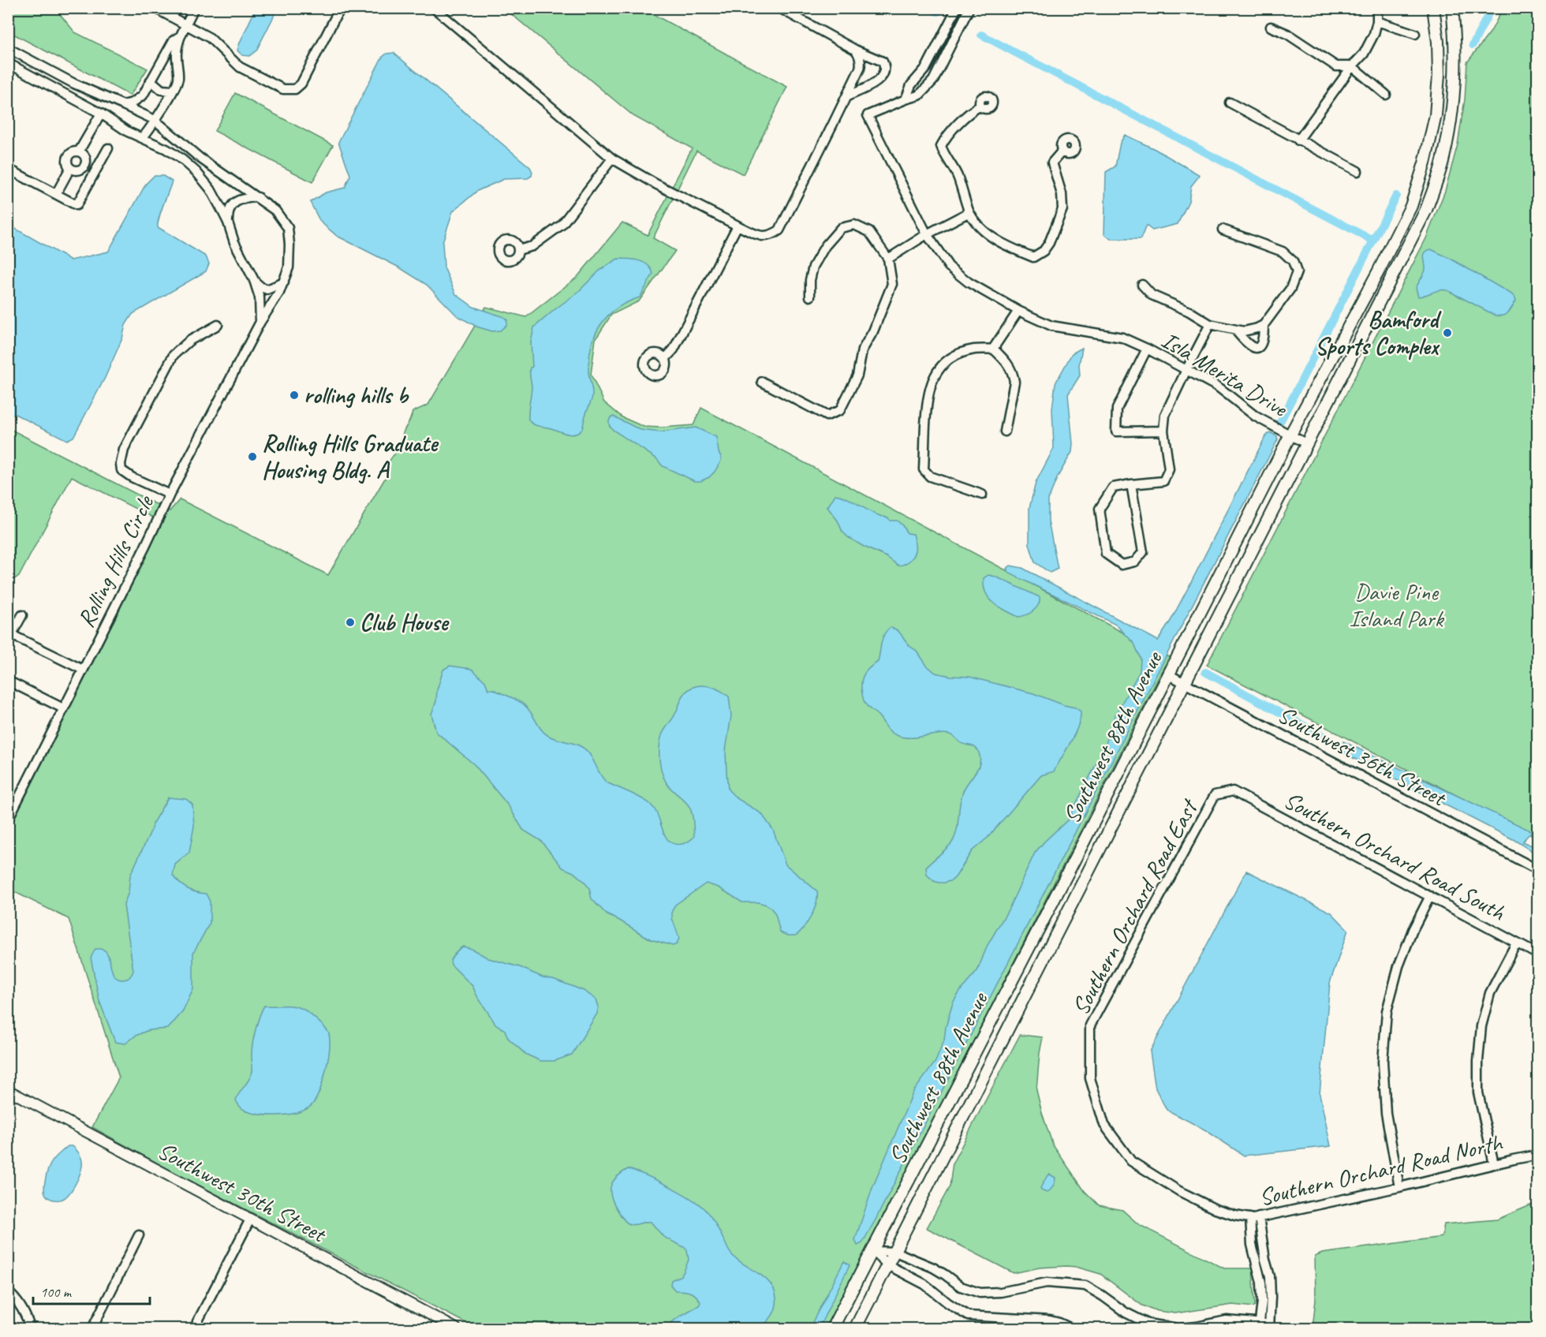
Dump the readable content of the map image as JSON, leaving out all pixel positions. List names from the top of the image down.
{
  "streets": {
    "main road": ["Southwest 88th Avenue"],
    "street": [
      "Isla Merita Drive",
      "Rolling Hills Circle",
      "Southwest 36th Street",
      "Southern Orchard Road South",
      "Southern Orchard Road East",
      "Southern Orchard Road North",
      "Southwest 30th Street"
    ]
  },
  "crossings": [
    ["Isla Merita Drive", "Southwest 88th Avenue"],
    ["Southwest 88th Avenue", "Southwest 36th Street"],
    ["Southern Orchard Road South", "Southern Orchard Road East"],
    ["Southern Orchard Road East", "Southern Orchard Road North"]
  ],
  "parks": ["Davie Pine Island Park"],
  "places": [
    "Bamford Sports Complex",
    "rolling hills b",
    "Rolling Hills Graduate Housing Bldg. A",
    "Club House"
  ],
  "scale_bar": "100 m"
}
